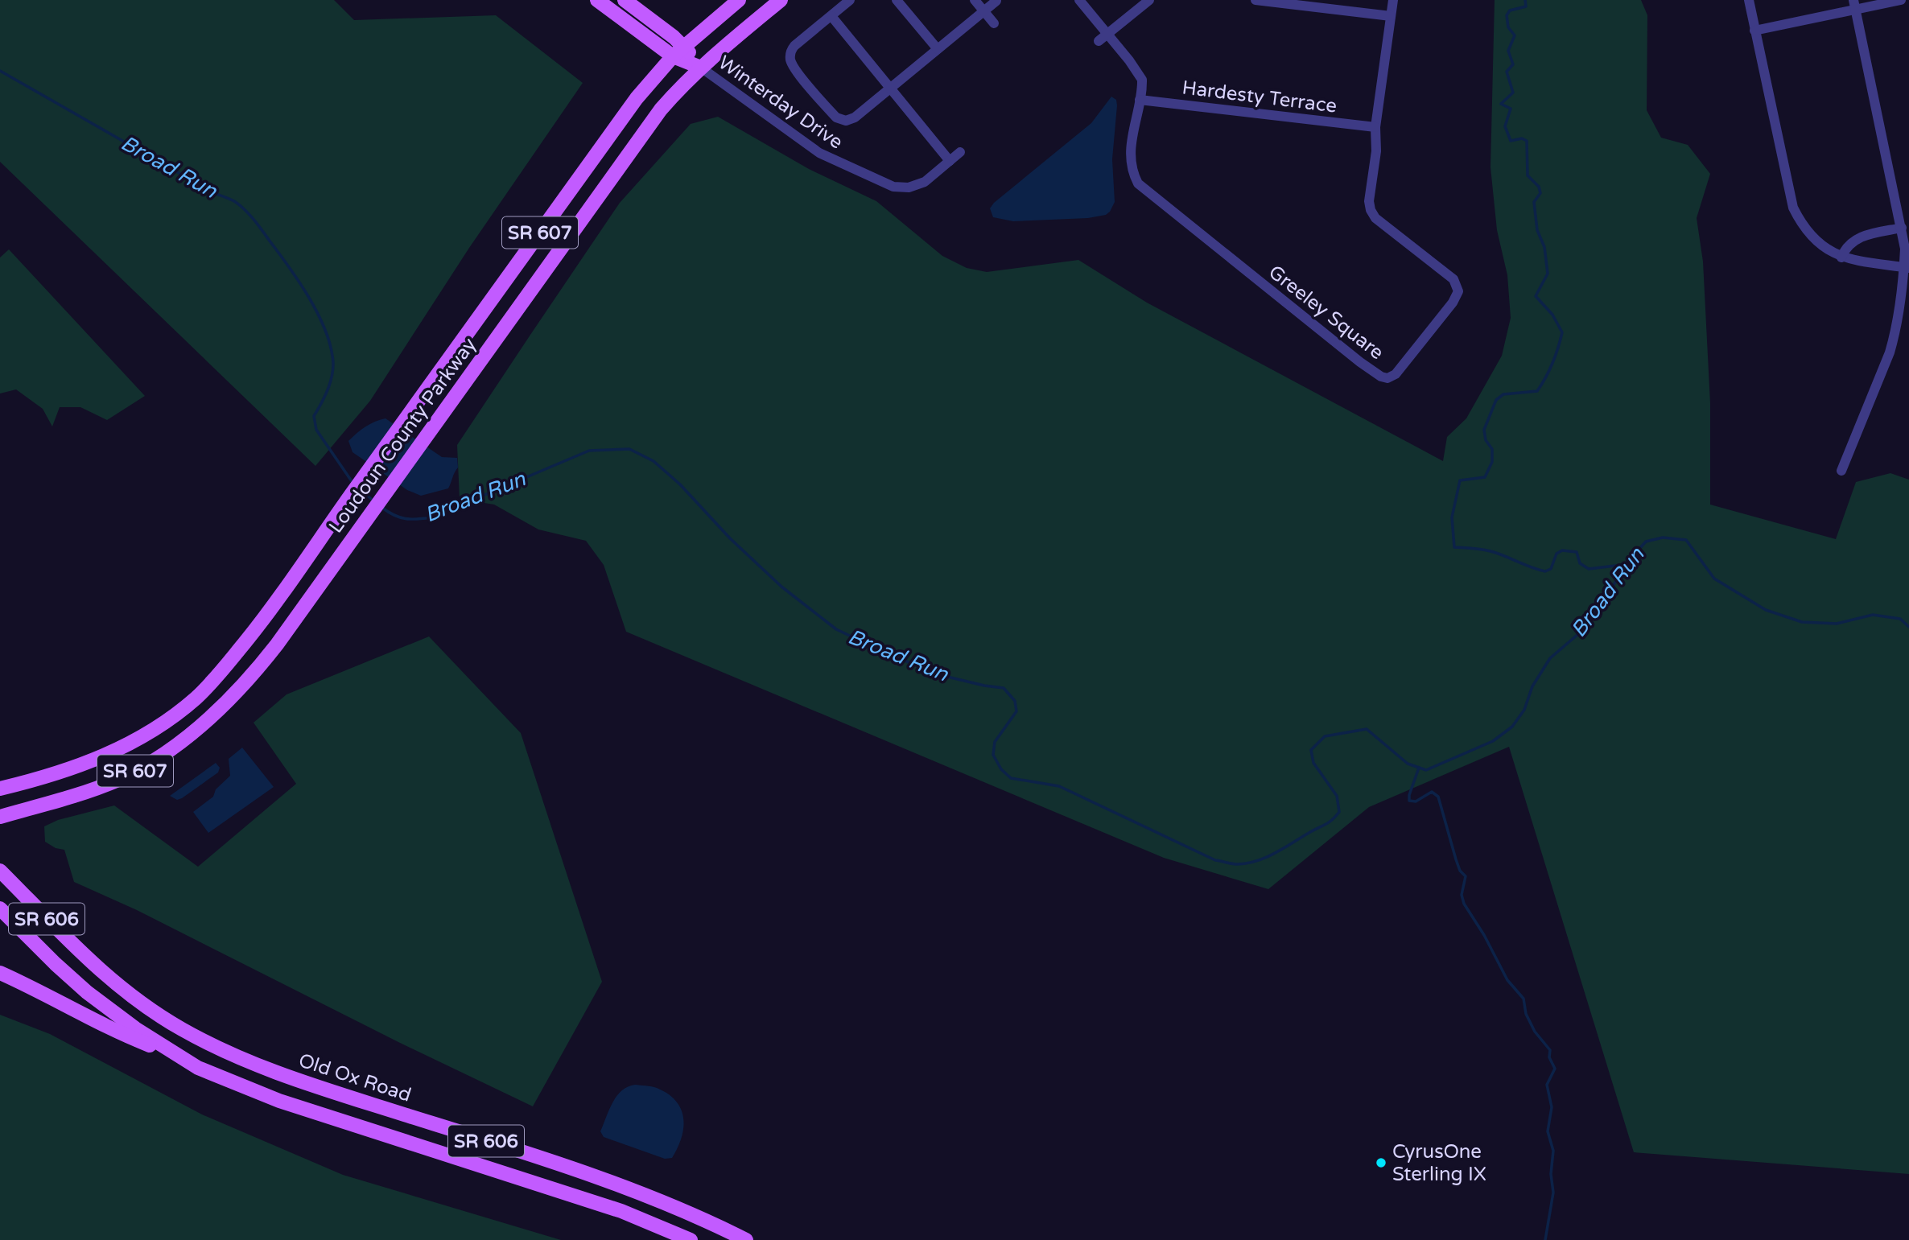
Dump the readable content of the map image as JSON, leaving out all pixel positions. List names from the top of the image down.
{
  "streets": {
    "main road": [
      "SR 607",
      "Loudoun County Parkway",
      "SR 606",
      "Old Ox Road"
    ],
    "street": ["Hardesty Terrace", "Winterday Drive", "Greeley Square"]
  },
  "crossings": [
    ["Hardesty Terrace", "Greeley Square"],
    ["Winterday Drive", "Loudoun County Parkway"]
  ],
  "water": ["Broad Run"],
  "places": ["CyrusOne Sterling IX"]
}
